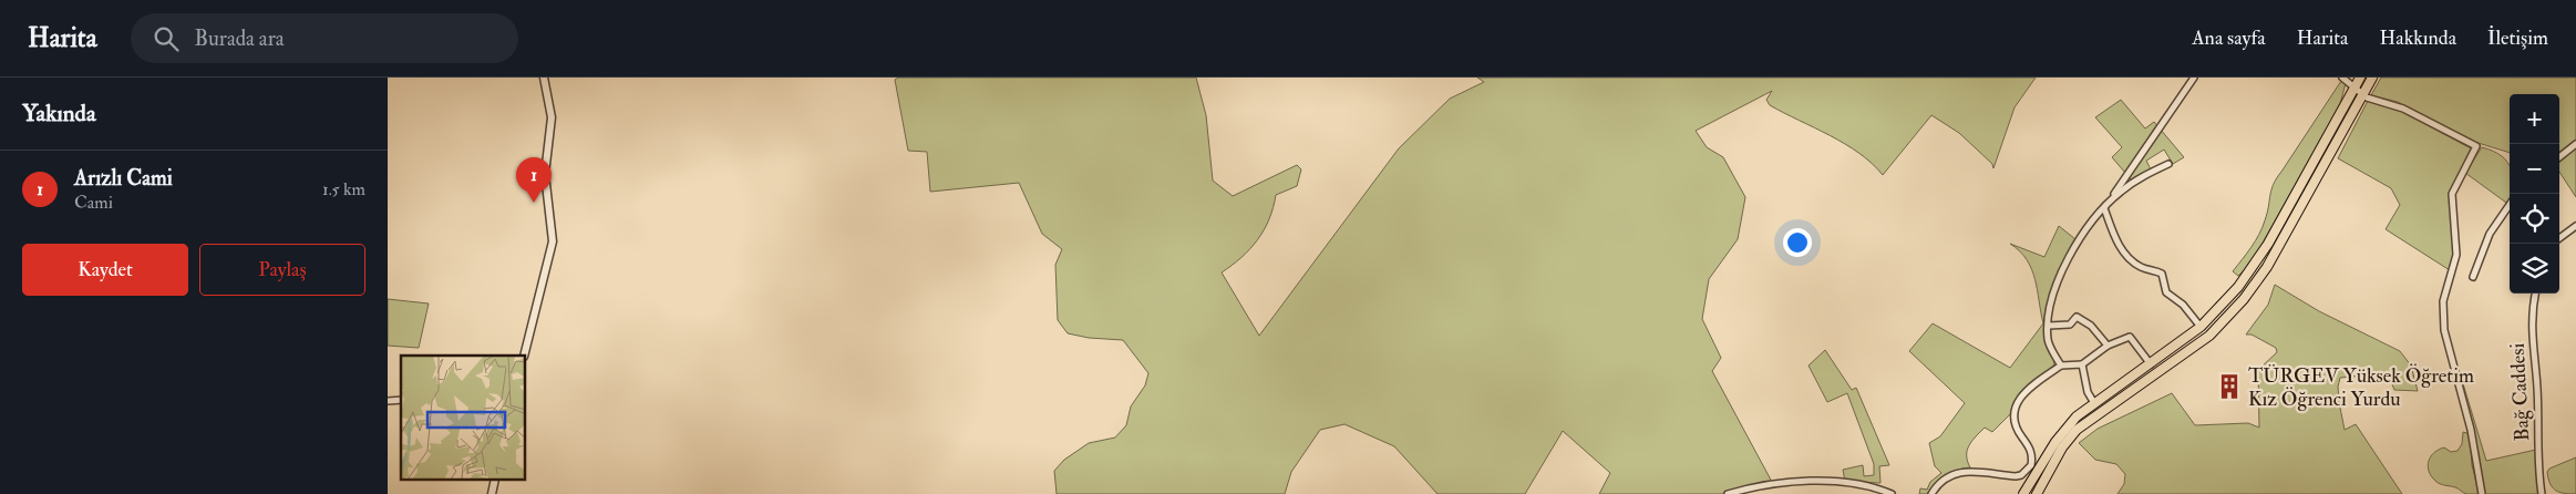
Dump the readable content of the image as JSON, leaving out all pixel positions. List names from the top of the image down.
{
  "streets": {
    "street": ["Bağ Caddesi"]
  },
  "places": {
    "building": ["TÜRGEV Yüksek Öğretim Kız Öğrenci Yurdu"]
  },
  "page": {
    "header": "Harita",
    "search": "Burada ara",
    "nav": [
      "Ana sayfa",
      "Harita",
      "Hakkında",
      "İletişim"
    ],
    "heading": "Yakında",
    "map_buttons": ["+", "−"],
    "list": [
      {
        "mark": "1",
        "name": "Arızlı Cami",
        "note": "Cami",
        "value": "1.5 km"
      }
    ],
    "pins": "1",
    "buttons": ["Kaydet", "Paylaş"]
  }
}
